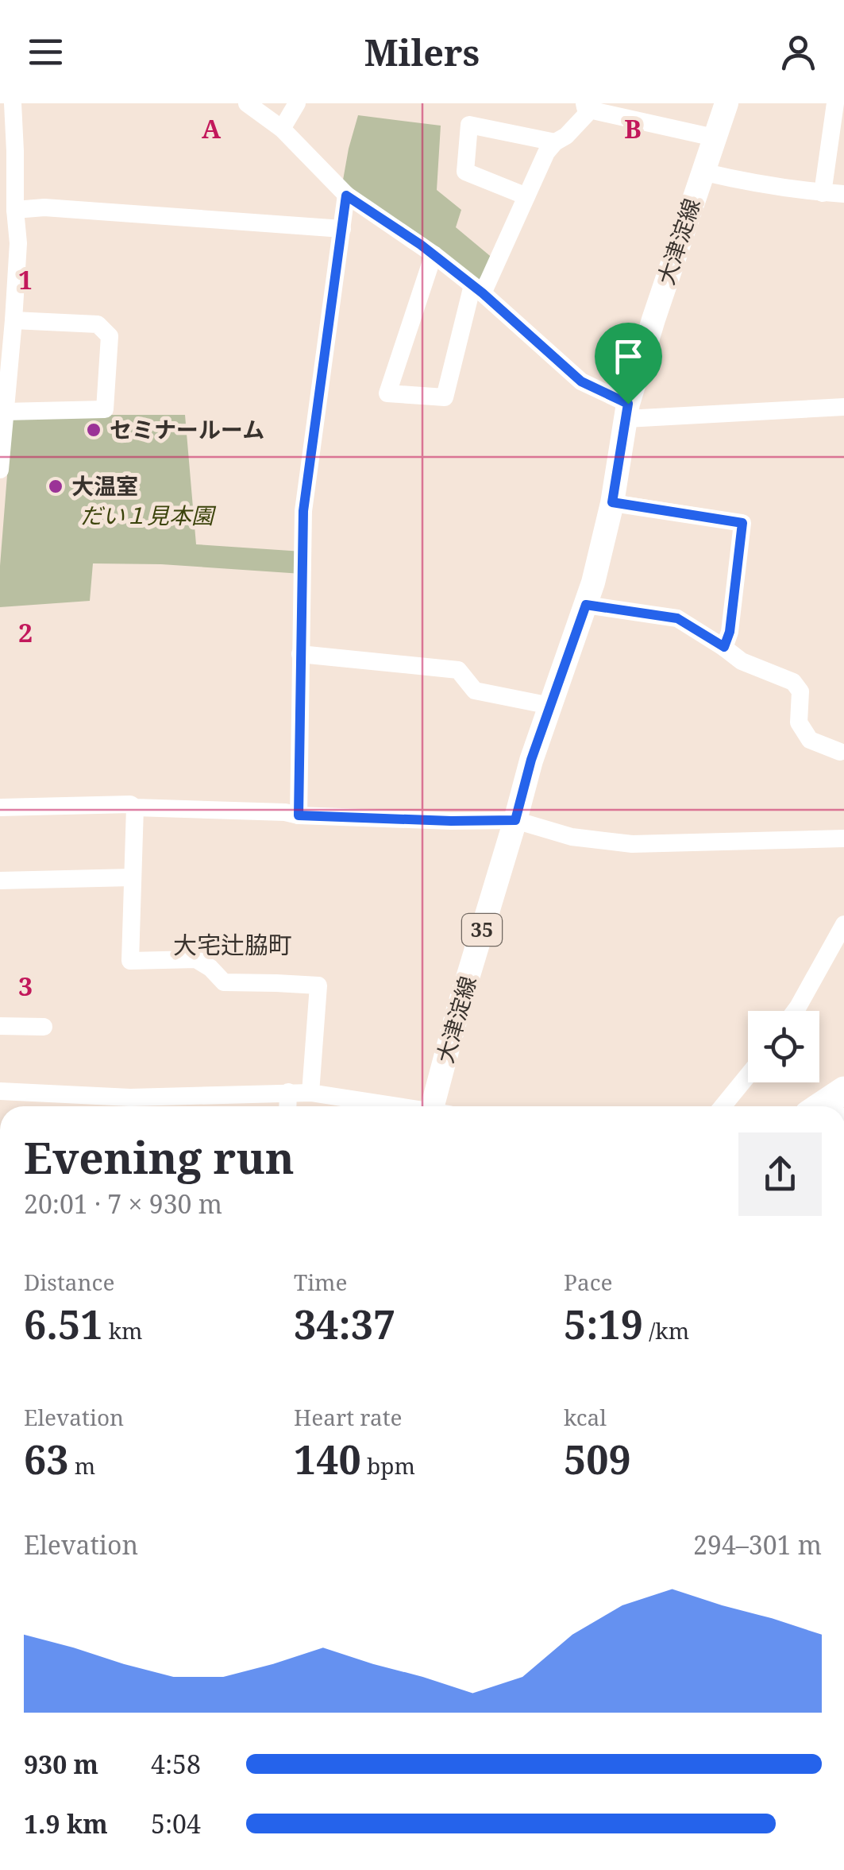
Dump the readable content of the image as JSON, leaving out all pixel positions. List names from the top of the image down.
{
  "streets": {
    "main road": ["大津淀線", "35"]
  },
  "districts": ["大宅辻脇町"],
  "parks": ["だい１見本園"],
  "places": ["セミナールーム", "大温室"],
  "page": {
    "header": "Milers",
    "heading": ["Evening run", "20:01 · 7 × 930 m"],
    "stats": [
      ["Distance", "6.51 km"],
      ["Time", "34:37"],
      ["Pace", "5:19 /km"],
      ["Elevation", "63 m"],
      ["Heart rate", "140 bpm"],
      ["kcal", "509"]
    ],
    "chart": ["Elevation", "294–301 m"],
    "list": [
      {
        "name": "930 m",
        "note": "4:58"
      },
      {
        "name": "1.9 km",
        "note": "5:04"
      }
    ]
  },
  "grid": {
    "columns": ["A", "B"],
    "rows": ["1", "2", "3"]
  }
}
